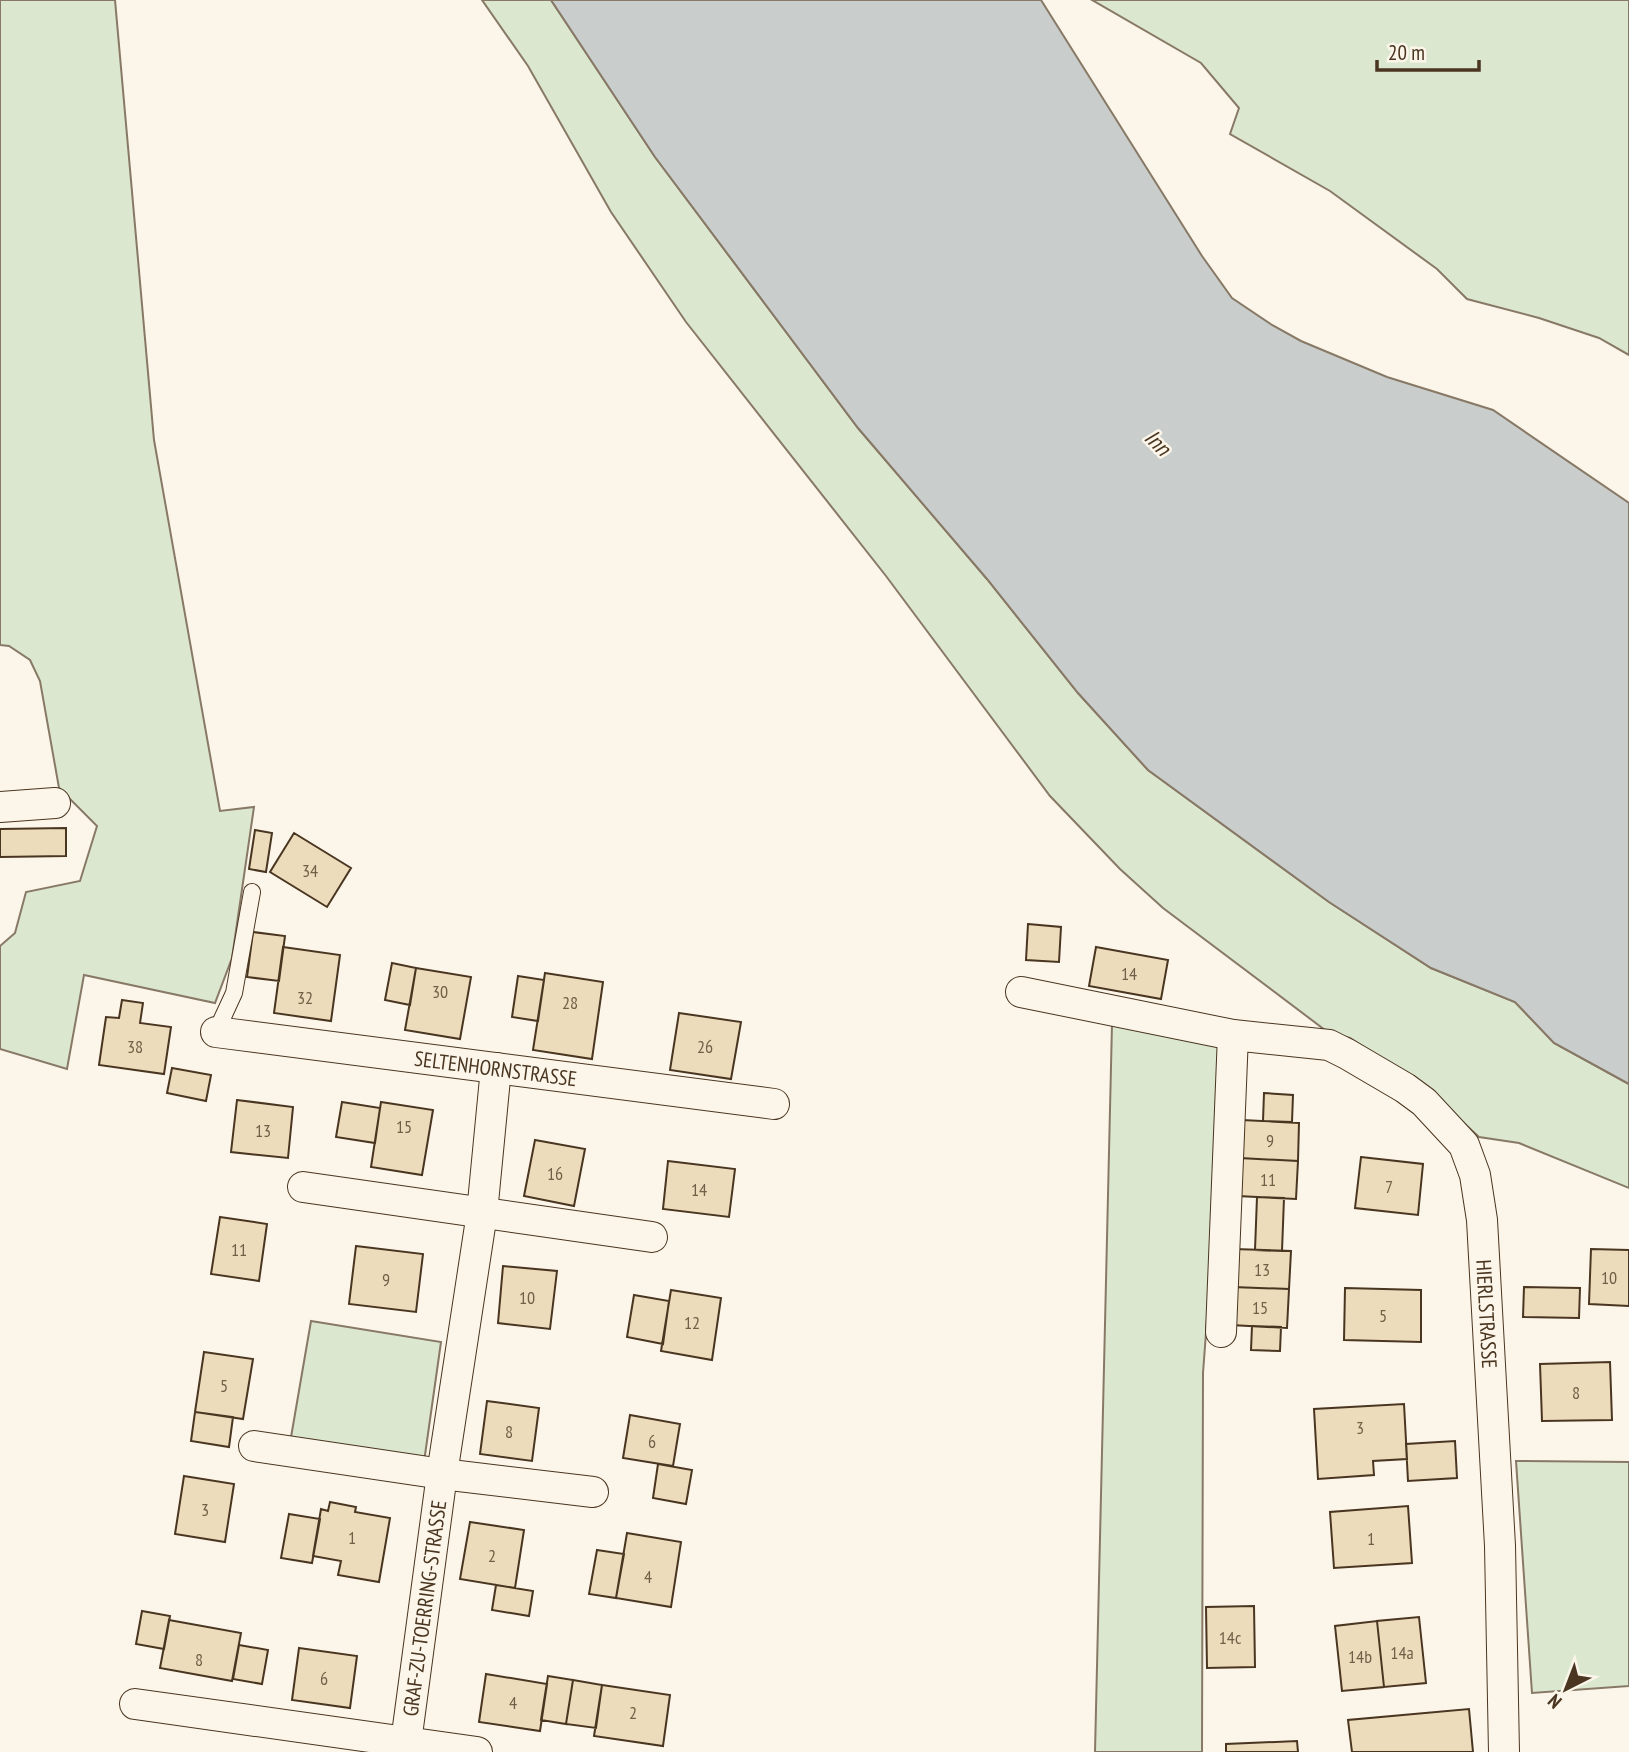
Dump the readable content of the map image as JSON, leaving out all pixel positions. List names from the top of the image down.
{
  "streets": {
    "street": ["SELTENHORNSTRASSE", "HIERLSTRASSE", "GRAF-ZU-TOERRING-STRASSE"]
  },
  "crossings": [
    ["SELTENHORNSTRASSE", "GRAF-ZU-TOERRING-STRASSE"]
  ],
  "water": ["Inn"],
  "house_numbers": [
    "34",
    "14",
    "30",
    "32",
    "28",
    "38",
    "26",
    "15",
    "13",
    "9",
    "16",
    "11",
    "7",
    "14",
    "11",
    "13",
    "10",
    "9",
    "10",
    "15",
    "5",
    "12",
    "5",
    "8",
    "3",
    "8",
    "6",
    "3",
    "1",
    "1",
    "2",
    "4",
    "14c",
    "14a",
    "14b",
    "8",
    "6",
    "4",
    "2"
  ],
  "scale_bar": "20 m",
  "north": "bottom left"
}
